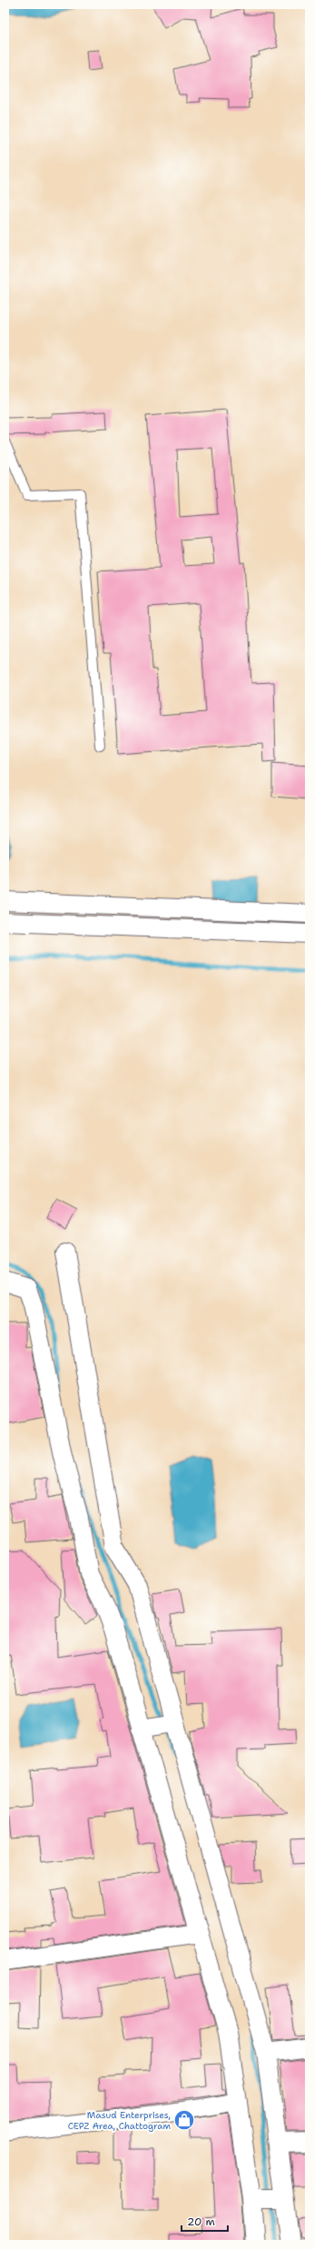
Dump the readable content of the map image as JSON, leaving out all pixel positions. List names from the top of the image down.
{
  "places": {
    "shop": ["Masud Enterprises, CEPZ Area, Chattogram"]
  },
  "scale_bar": "20 m"
}
